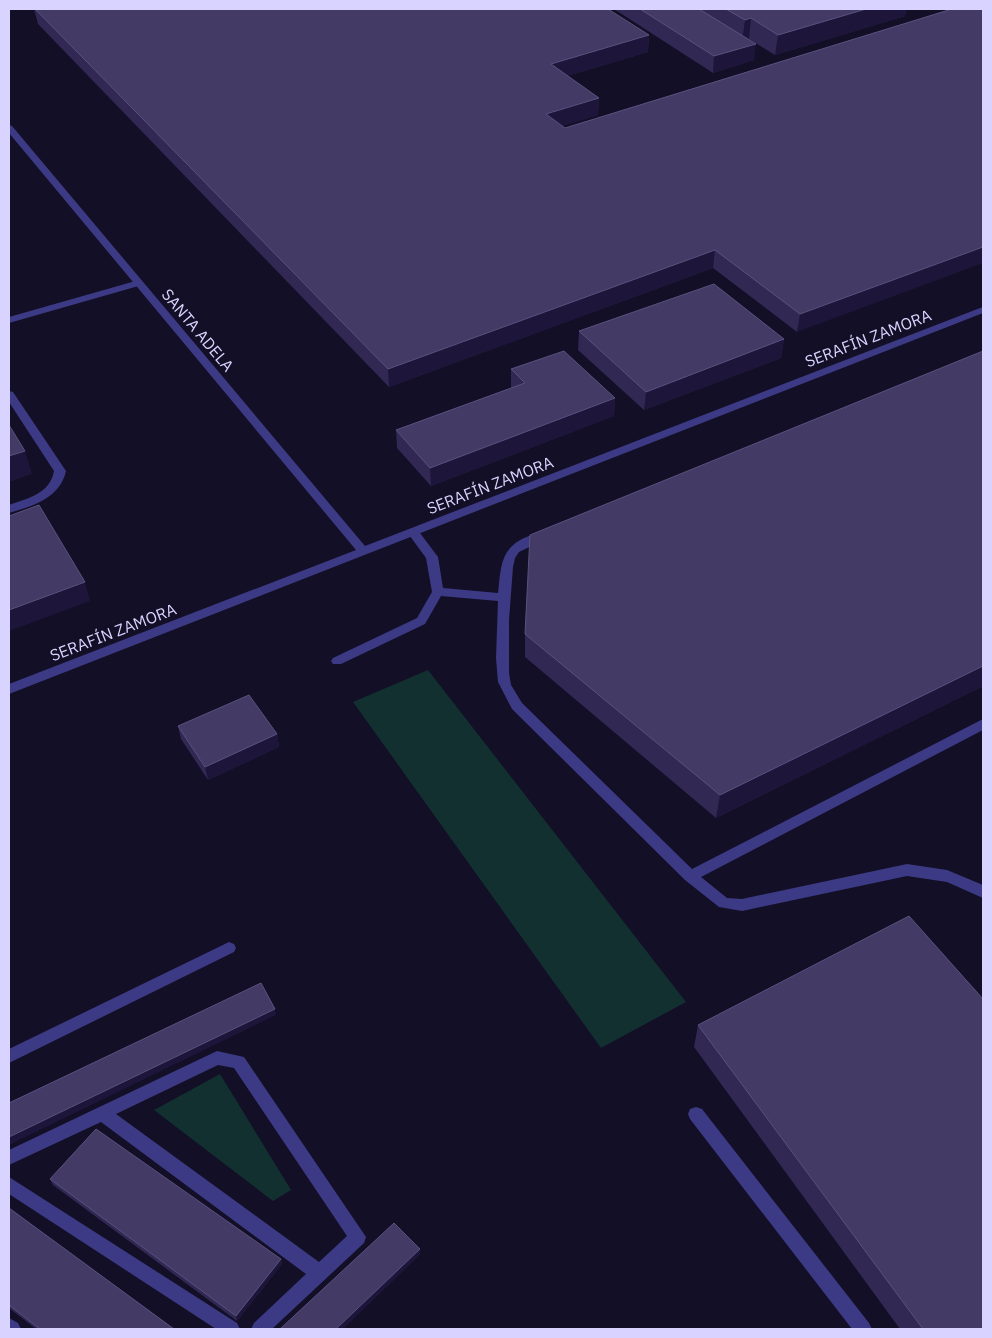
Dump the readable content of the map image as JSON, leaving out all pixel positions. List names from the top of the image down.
{
  "streets": {
    "street": ["SANTA ADELA", "SERAFÍN ZAMORA"]
  },
  "crossings": [
    ["SANTA ADELA", "SERAFÍN ZAMORA"]
  ]
}
